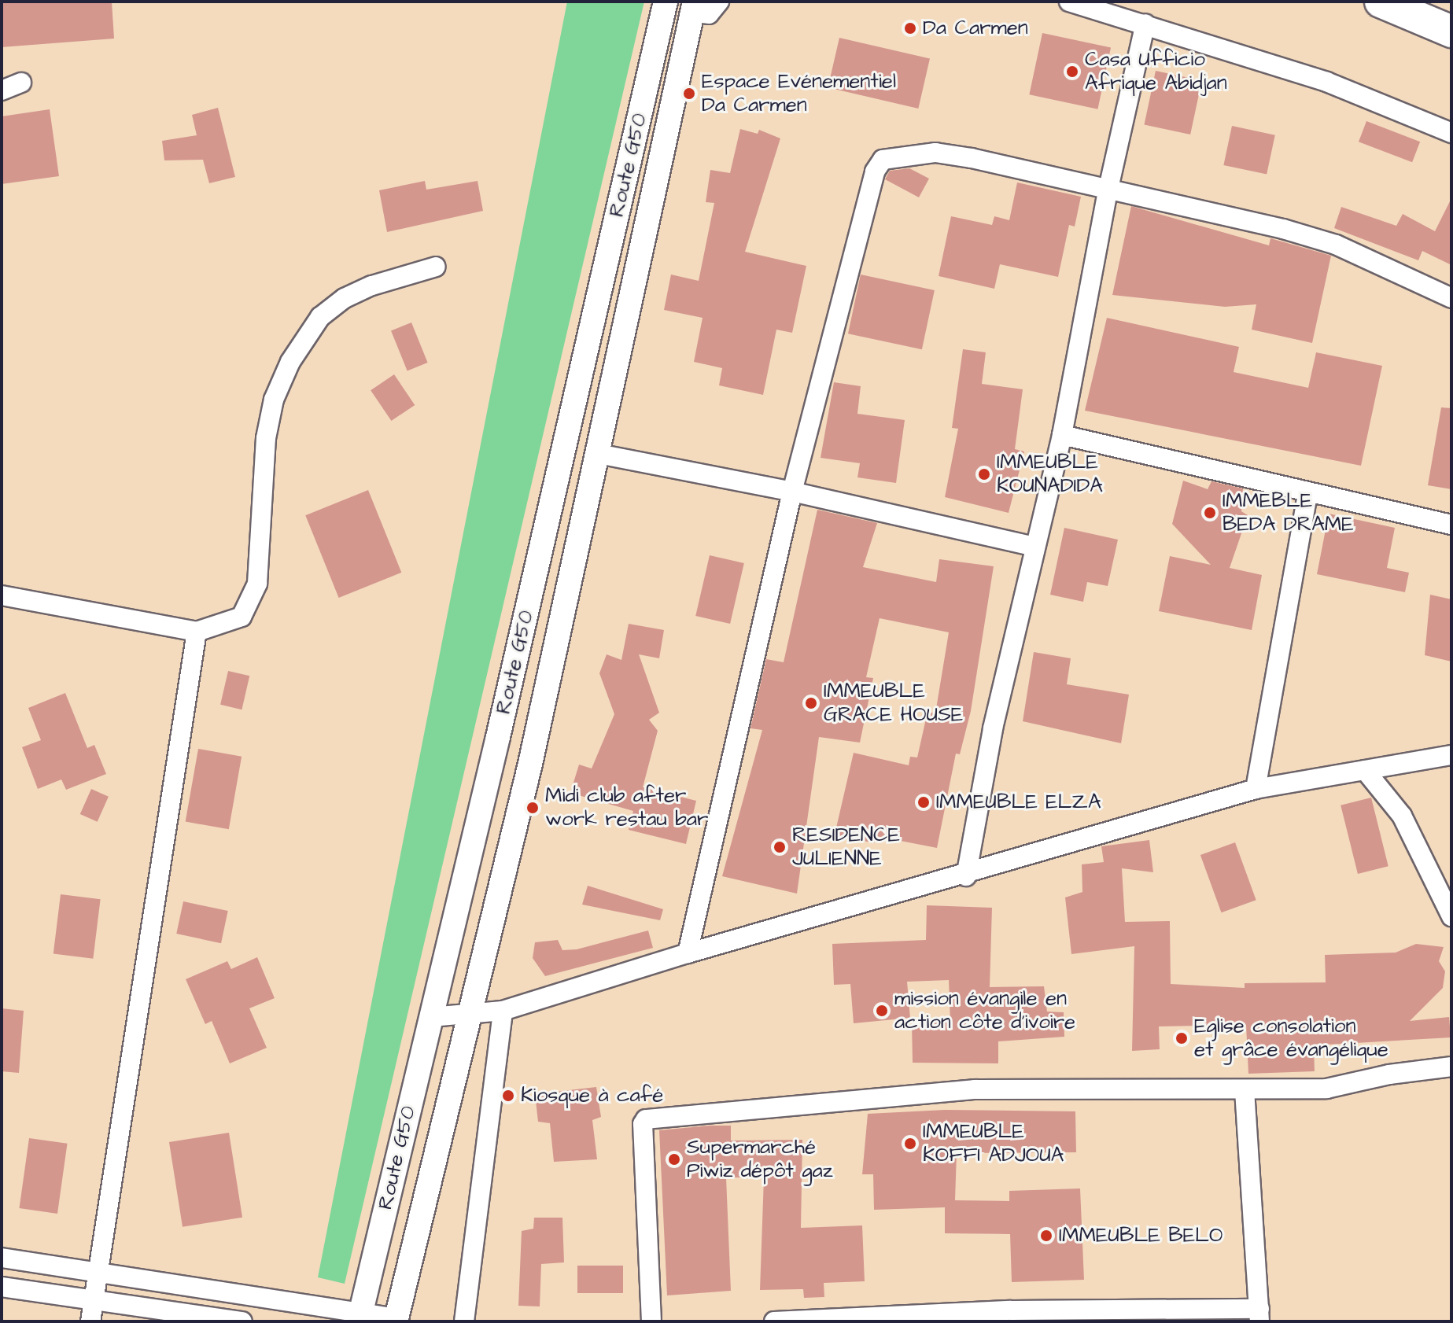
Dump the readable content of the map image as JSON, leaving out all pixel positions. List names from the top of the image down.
{
  "streets": {
    "street": ["Route G50"]
  },
  "places": [
    "Da Carmen",
    "Casa Ufficio Afrique Abidjan",
    "Espace Evénementiel Da Carmen",
    "IMMEUBLE KOUNADIDA",
    "IMMEBLE BEDA DRAME",
    "IMMEUBLE GRACE HOUSE",
    "IMMEUBLE ELZA",
    "Midi club after work restau bar",
    "RESIDENCE JULIENNE",
    "mission évangile en action côte d'ivoire",
    "Eglise consolation et grâce évangélique",
    "Kiosque à café",
    "IMMEUBLE KOFFI ADJOUA",
    "Supermarché Piwiz dépôt gaz",
    "IMMEUBLE BELO"
  ]
}
